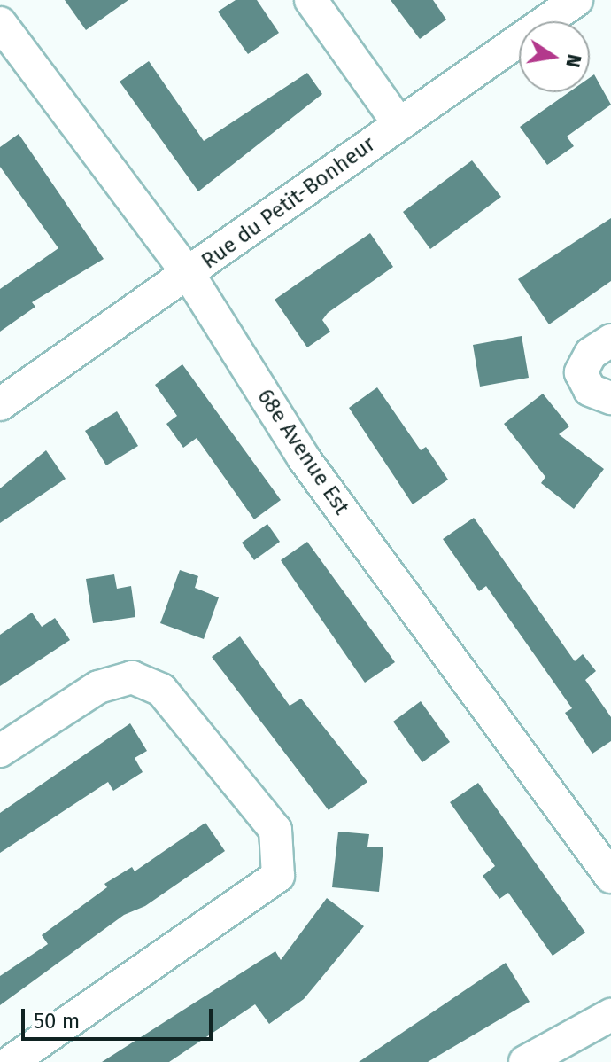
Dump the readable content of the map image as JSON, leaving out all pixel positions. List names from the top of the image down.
{
  "streets": {
    "street": ["Rue du Petit-Bonheur", "68e Avenue Est"]
  },
  "crossings": [
    ["Rue du Petit-Bonheur", "68e Avenue Est"]
  ],
  "scale_bar": "50 m",
  "north": "right"
}
